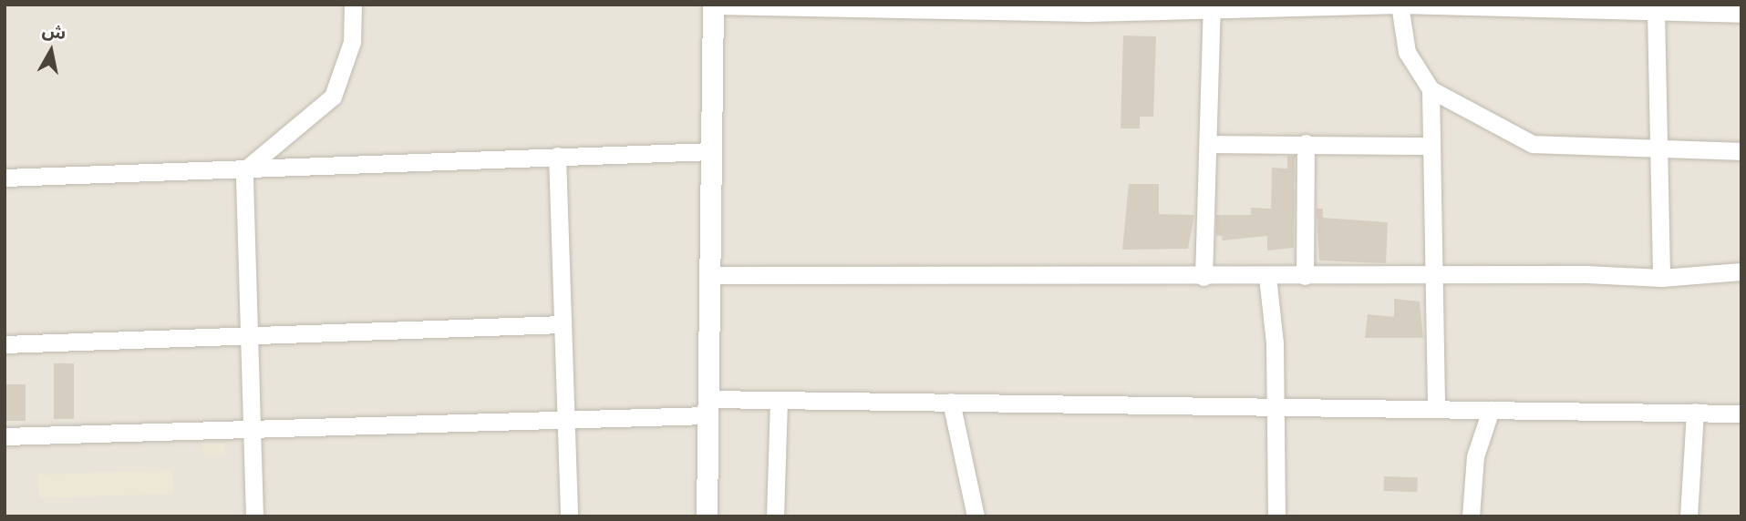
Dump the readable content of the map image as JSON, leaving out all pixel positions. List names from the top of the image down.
{
  "north": "top"
}
